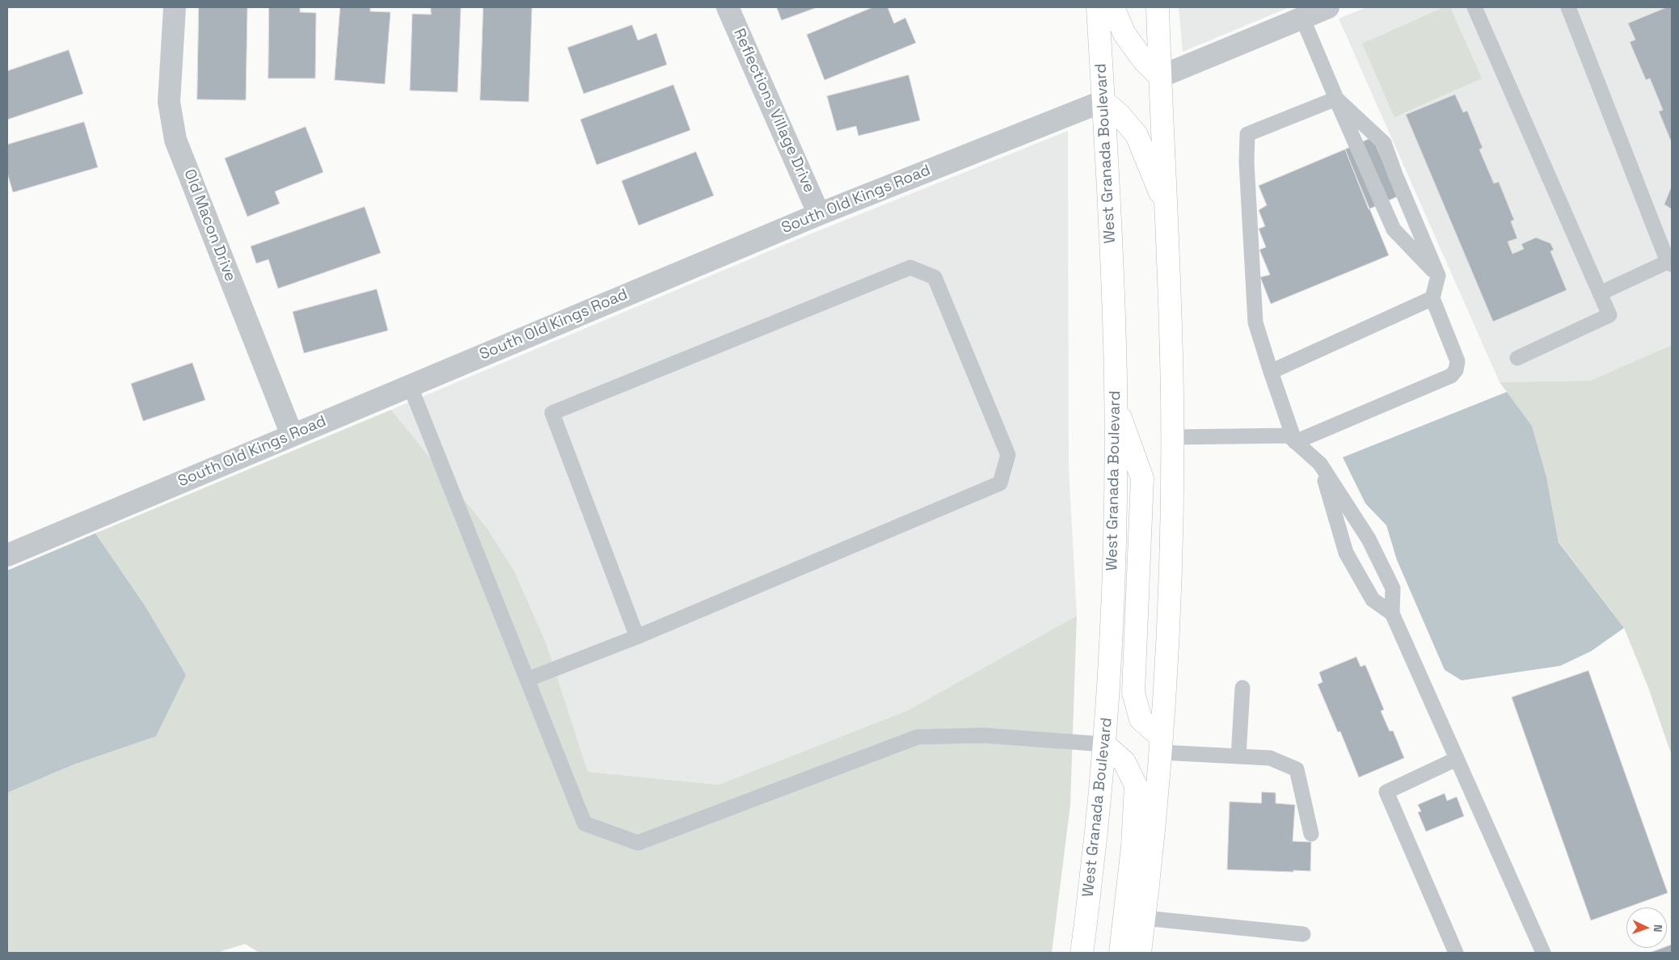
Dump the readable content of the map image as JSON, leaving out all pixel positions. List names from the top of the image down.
{
  "streets": {
    "main road": ["West Granada Boulevard"],
    "street": ["Reflections Village Drive", "South Old Kings Road", "Old Macon Drive"]
  },
  "crossings": [
    ["Reflections Village Drive", "South Old Kings Road"],
    ["West Granada Boulevard", "South Old Kings Road"],
    ["South Old Kings Road", "Old Macon Drive"]
  ],
  "north": "right"
}
